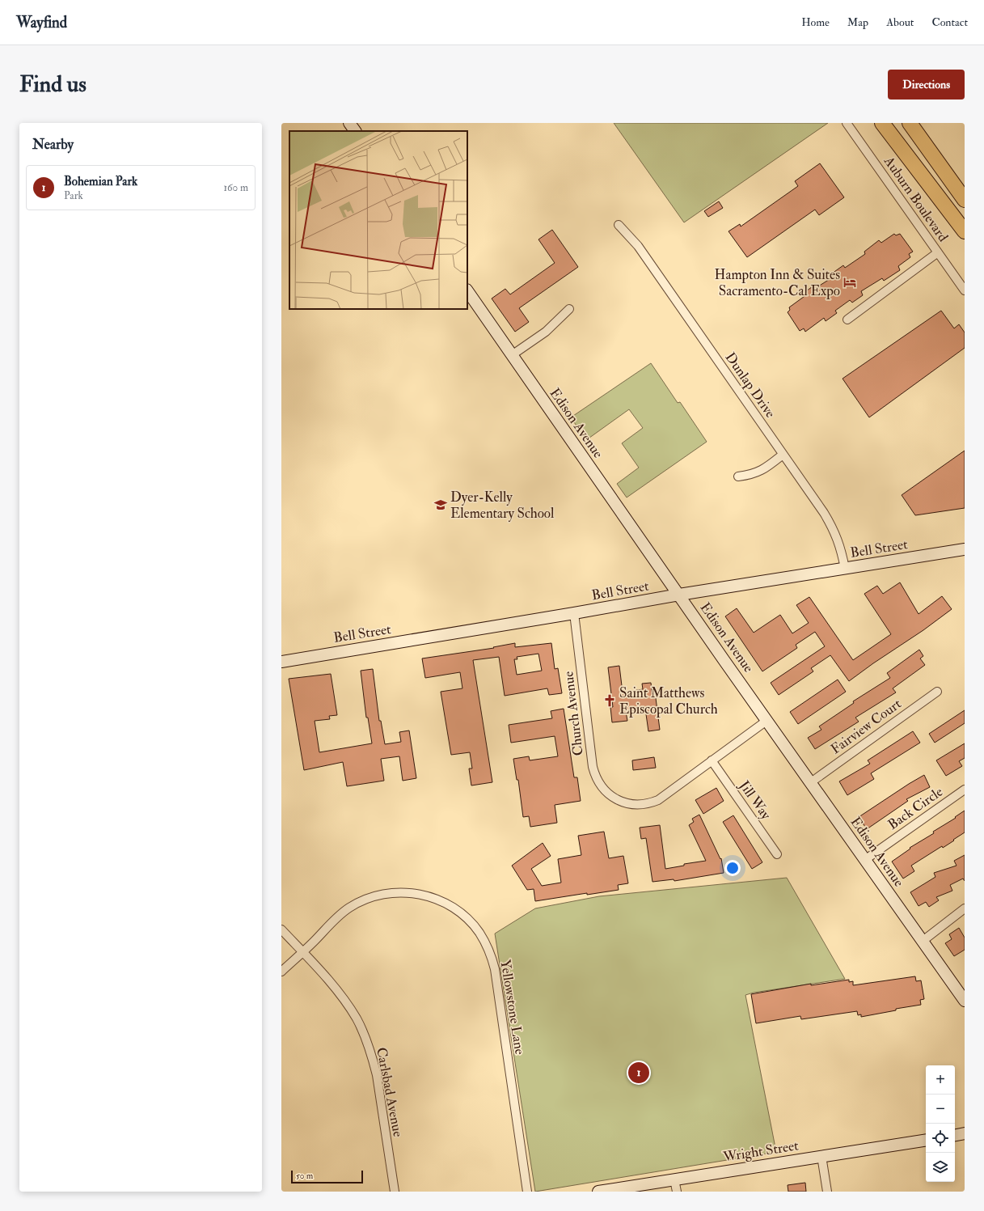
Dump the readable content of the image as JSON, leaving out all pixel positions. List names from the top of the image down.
{
  "streets": {
    "street": [
      "Auburn Boulevard",
      "Dunlap Drive",
      "Edison Avenue",
      "Bell Street",
      "Church Avenue",
      "Fairview Court",
      "Jill Way",
      "Back Circle",
      "Yellowstone Lane",
      "Carlsbad Avenue",
      "Wright Street"
    ]
  },
  "crossings": [
    ["Dunlap Drive", "Bell Street"],
    ["Edison Avenue", "Bell Street"],
    ["Edison Avenue", "Church Avenue"],
    ["Edison Avenue", "Fairview Court"],
    ["Edison Avenue", "Back Circle"],
    ["Bell Street", "Church Avenue"],
    ["Church Avenue", "Jill Way"],
    ["Yellowstone Lane", "Carlsbad Avenue"]
  ],
  "places": {
    "hotel": ["Hampton Inn & Suites Sacramento-Cal Expo"],
    "school or university": ["Dyer-Kelly Elementary School"],
    "church": ["Saint Matthews Episcopal Church"]
  },
  "scale_bar": "50 m",
  "page": {
    "header": "Wayfind",
    "nav": [
      "Home",
      "Map",
      "About",
      "Contact"
    ],
    "buttons": "Directions",
    "title": "Find us",
    "heading": "Nearby",
    "list": [
      {
        "mark": "1",
        "name": "Bohemian Park",
        "note": "Park",
        "value": "160 m"
      }
    ],
    "pins": "1",
    "map_buttons": ["+", "−"],
    "scale": "50 m"
  }
}
